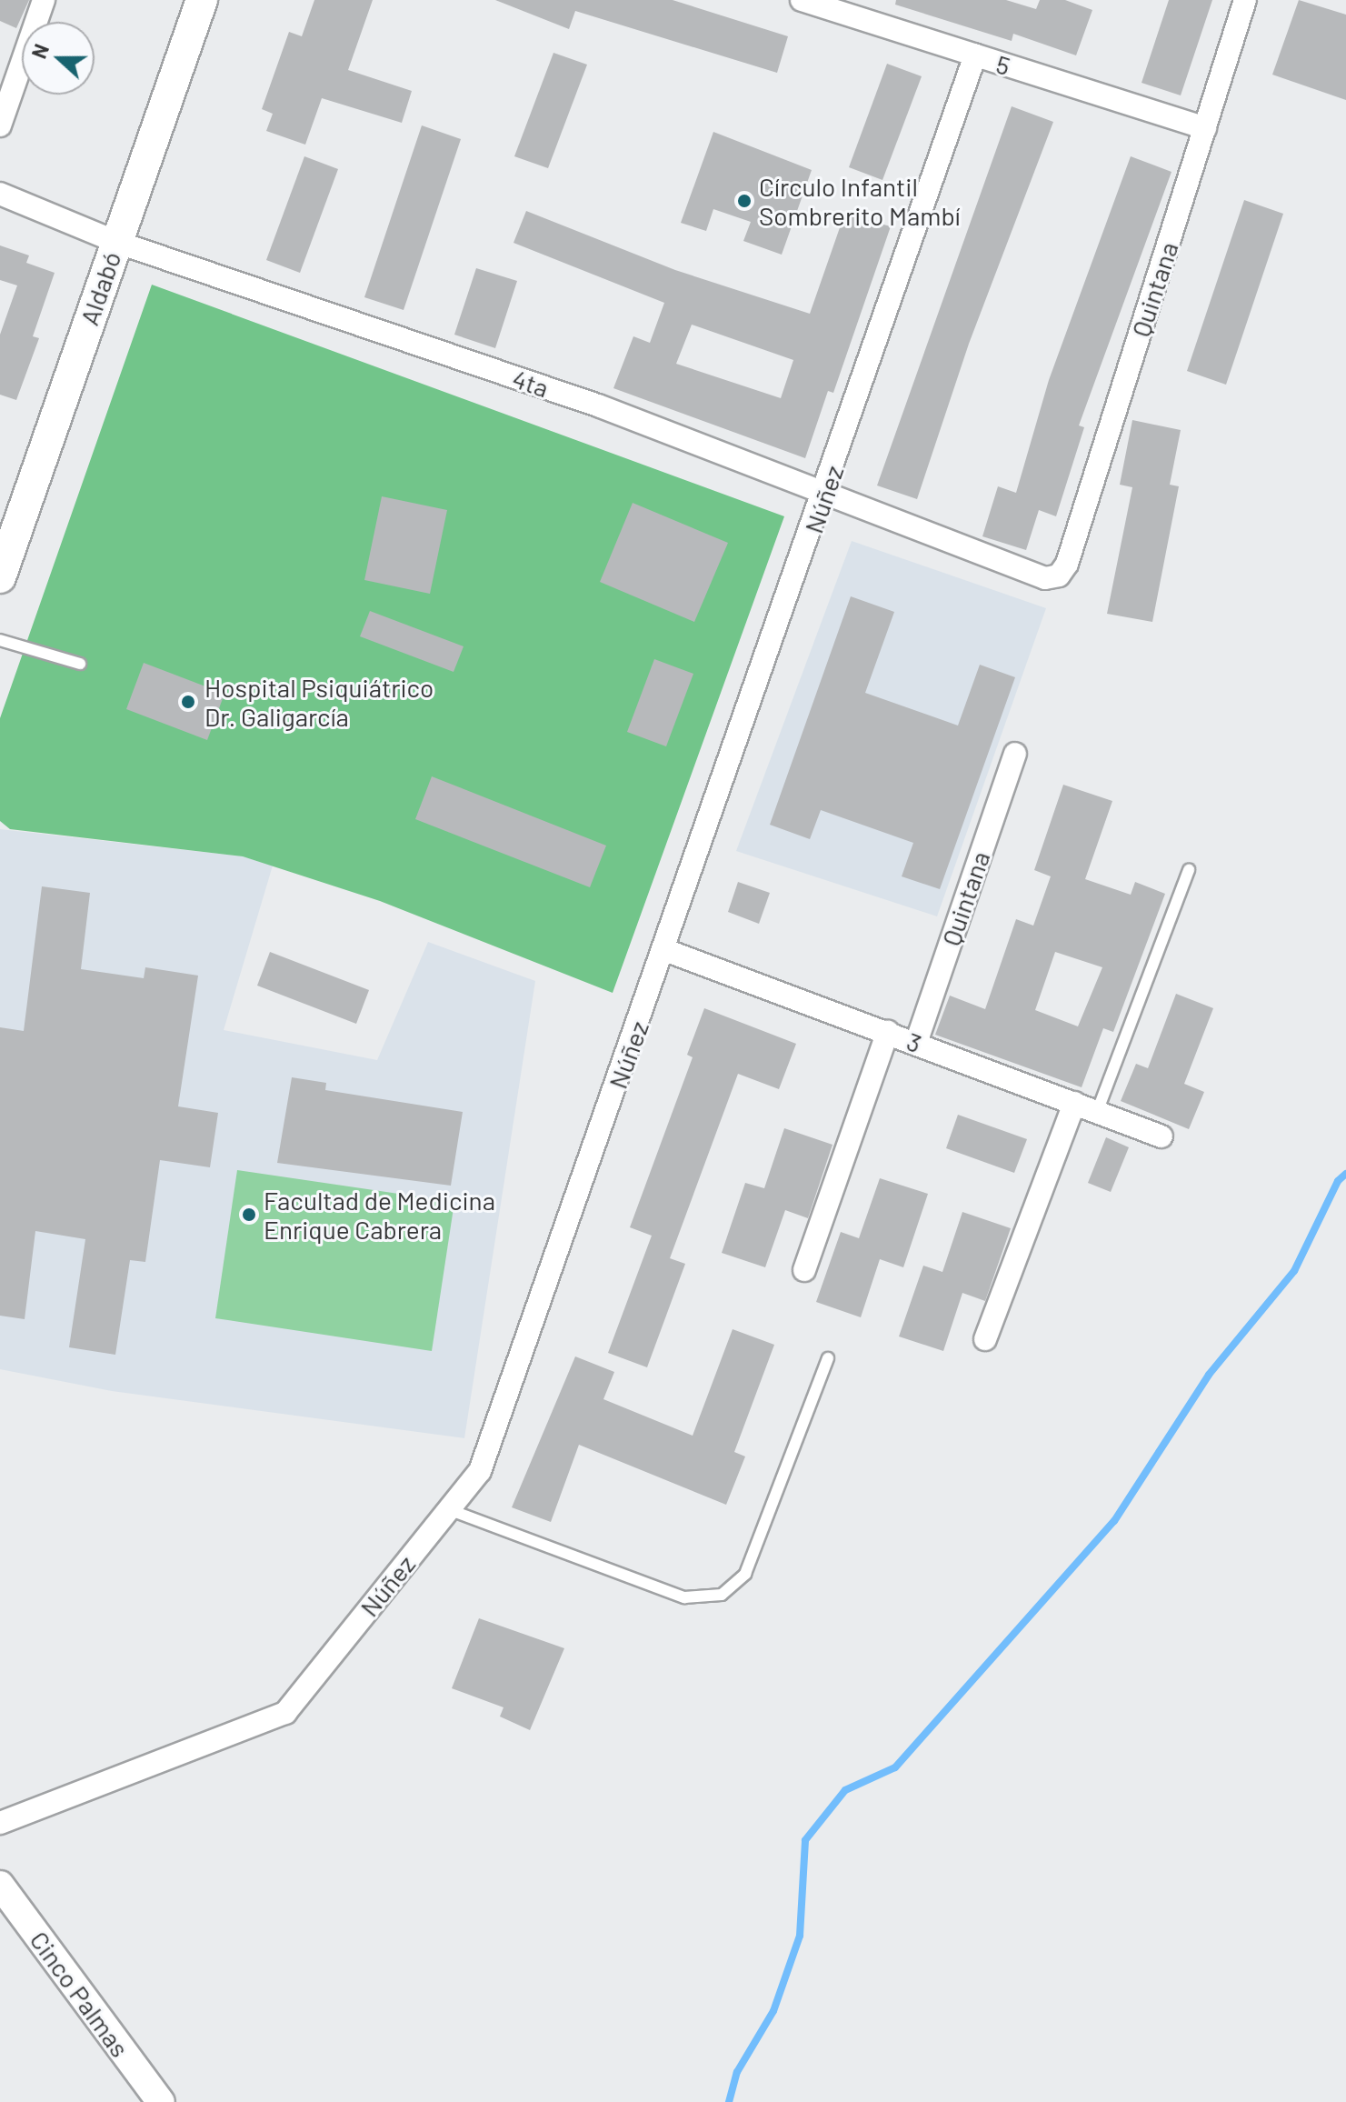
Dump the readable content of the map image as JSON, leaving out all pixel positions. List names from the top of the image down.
{
  "streets": {
    "main road": ["Aldabó"],
    "street": [
      "5",
      "Quintana",
      "4ta",
      "Núñez",
      "3",
      "Cinco Palmas"
    ]
  },
  "crossings": [
    ["5", "Quintana"],
    ["5", "Núñez"],
    ["Aldabó", "4ta"],
    ["Quintana", "4ta"],
    ["Quintana", "3"],
    ["4ta", "Núñez"],
    ["Núñez", "3"]
  ],
  "places": ["Círculo Infantil Sombrerito Mambí", "Hospital Psiquiátrico Dr. Galigarcía", "Facultad de Medicina Enrique Cabrera"],
  "north": "left"
}
